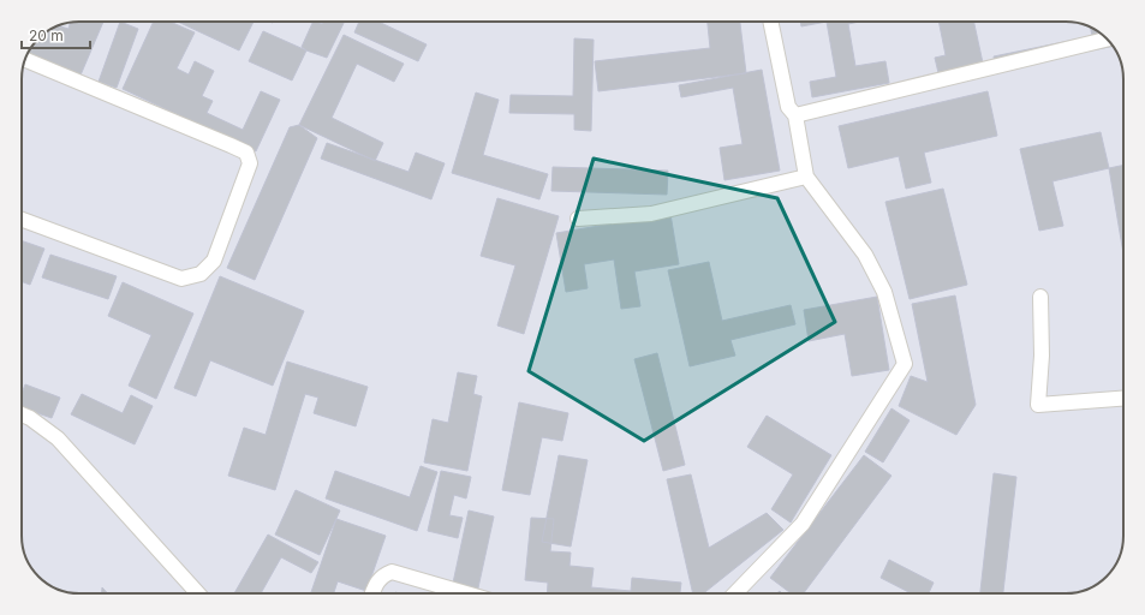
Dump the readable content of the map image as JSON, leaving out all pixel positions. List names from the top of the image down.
{
  "scale_bar": "20 m"
}
